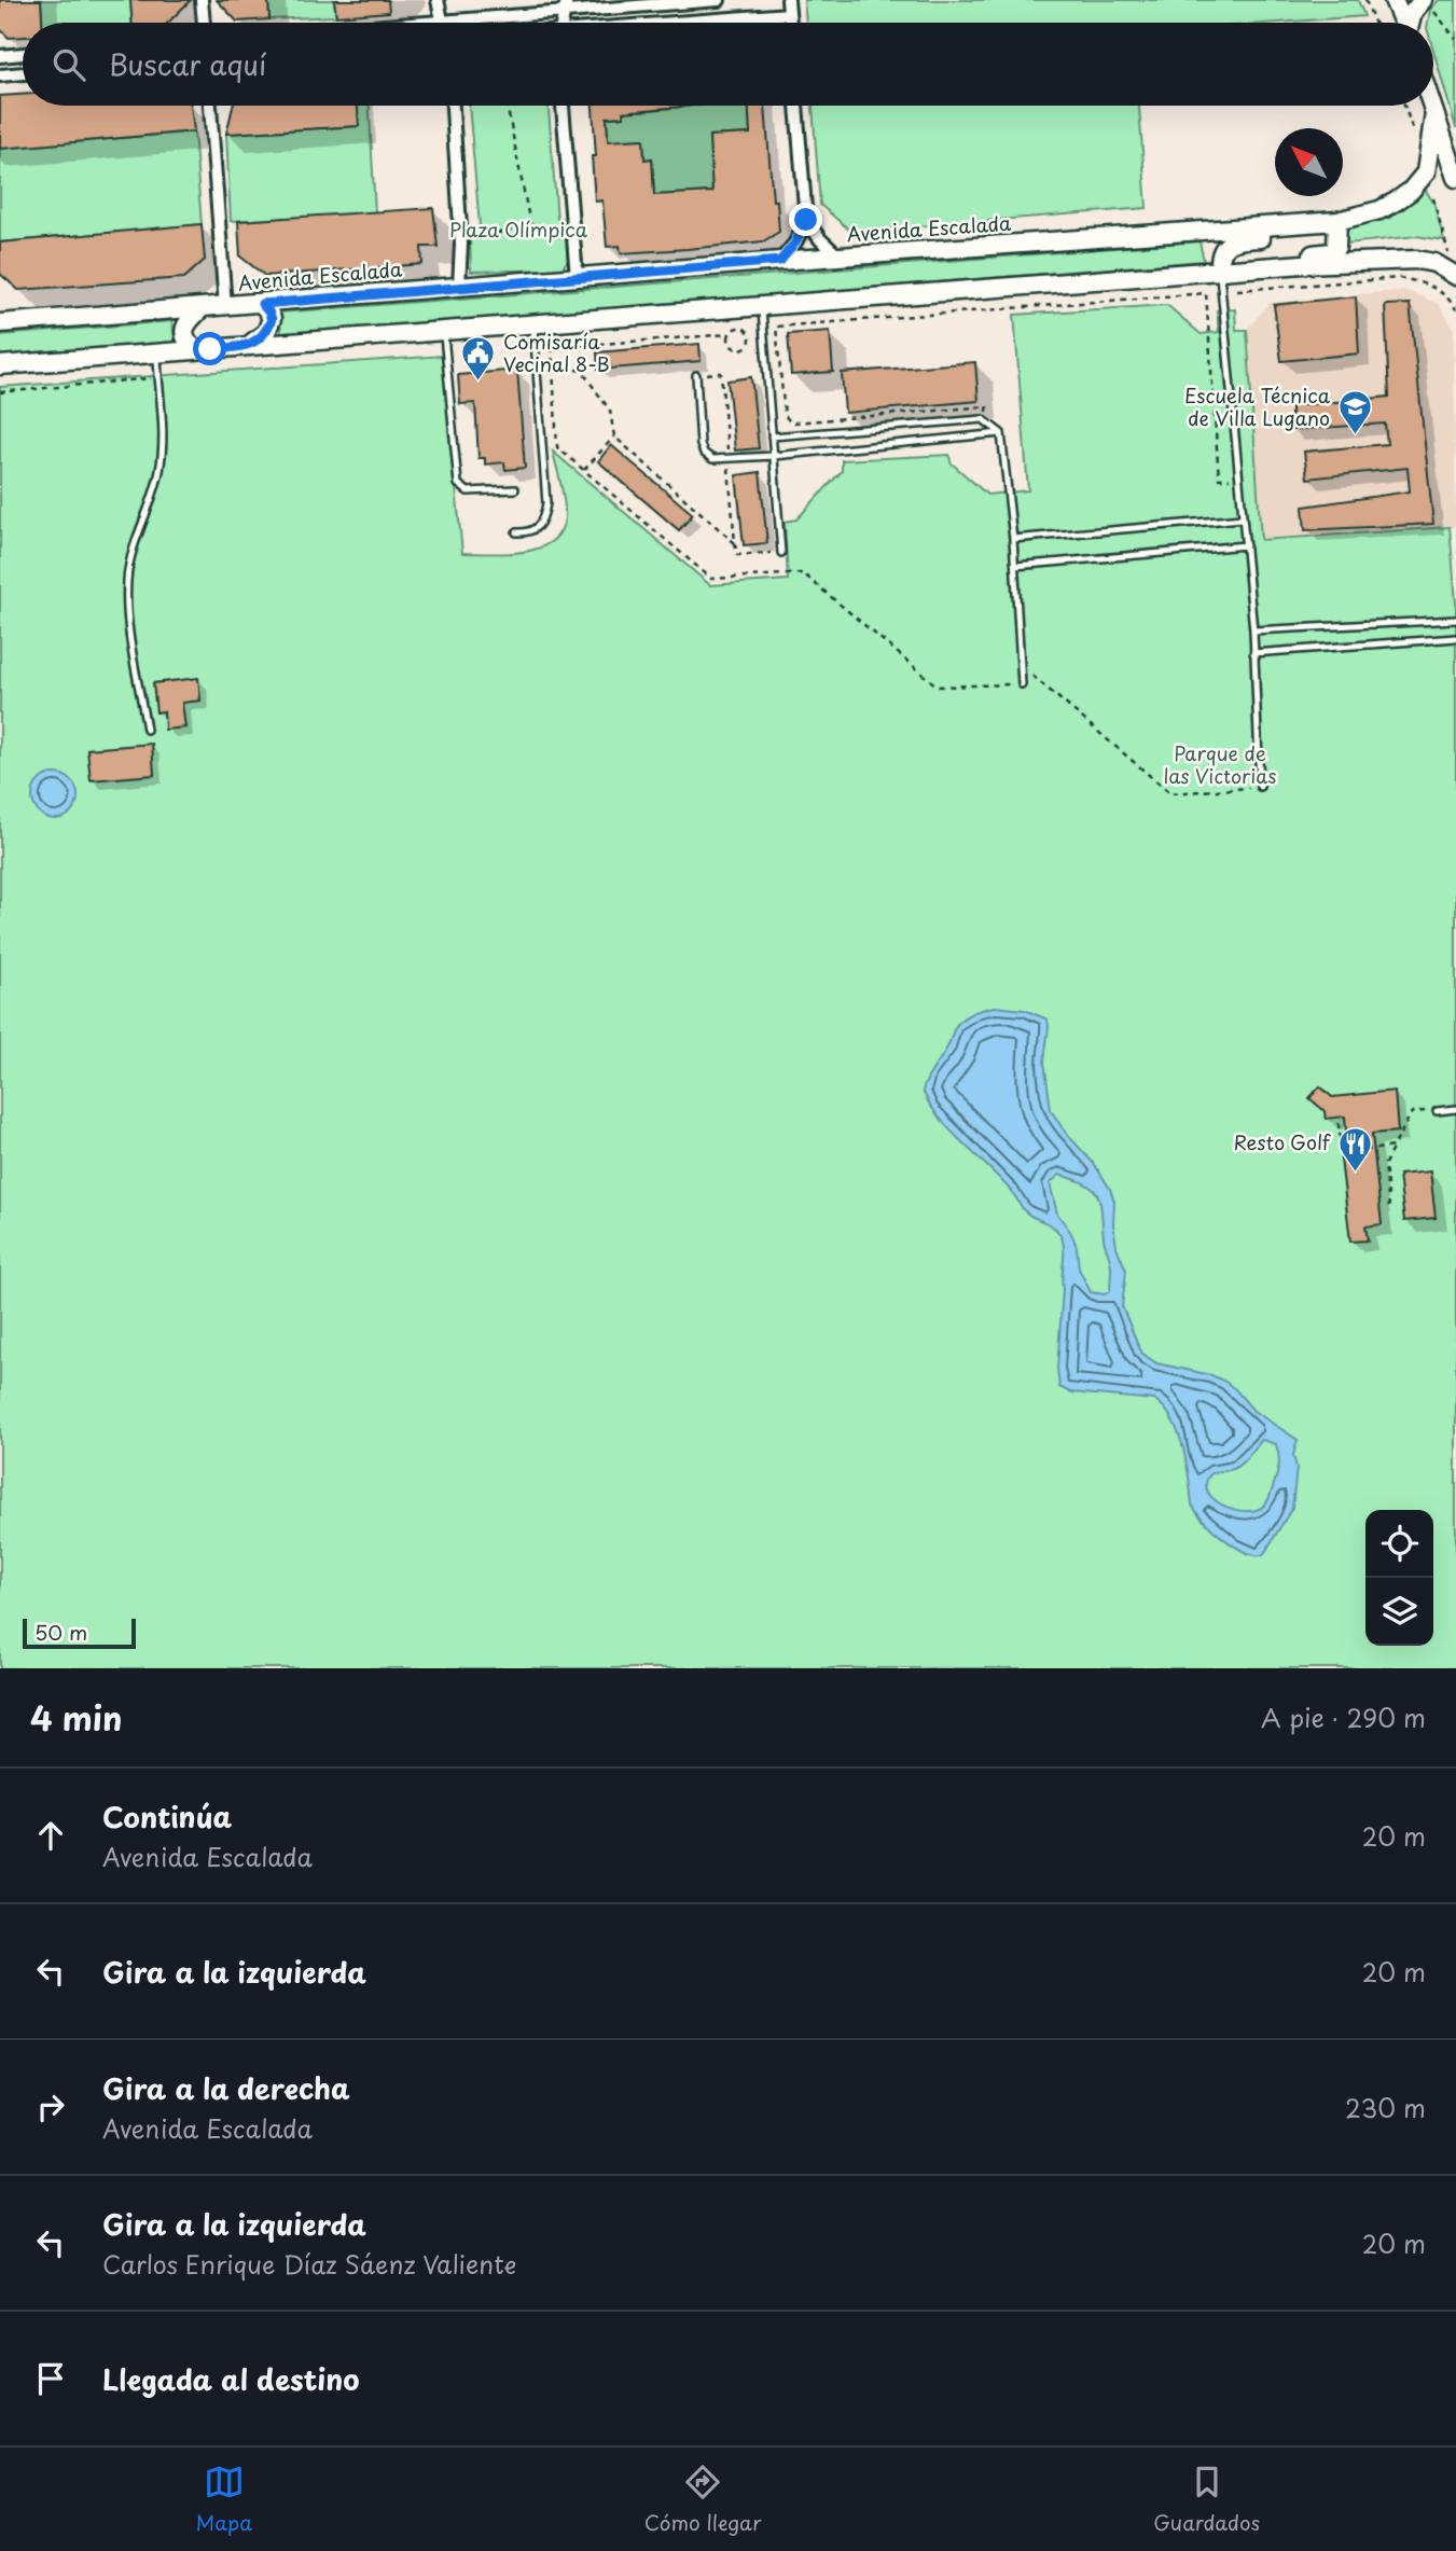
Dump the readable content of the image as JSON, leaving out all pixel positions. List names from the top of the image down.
{
  "streets": {
    "main road": ["Avenida Escalada"]
  },
  "parks": ["Plaza Olímpica", "Parque de las Victorias"],
  "places": {
    "public building": ["Comisaría Vecinal 8-B"],
    "school or university": ["Escuela Técnica de Villa Lugano"],
    "restaurant": ["Resto Golf"]
  },
  "scale_bar": "50 m",
  "north": "top left",
  "page": {
    "search": "Buscar aquí",
    "scale": "50 m",
    "heading": ["4 min", "A pie · 290 m"],
    "list": [
      ["Continúa", "Avenida Escalada", "20 m"],
      ["Gira a la izquierda", "20 m"],
      ["Gira a la derecha", "Avenida Escalada", "230 m"],
      ["Gira a la izquierda", "Carlos Enrique Díaz Sáenz Valiente", "20 m"],
      "Llegada al destino"
    ],
    "nav": ["Mapa", "Cómo llegar", "Guardados"]
  }
}
